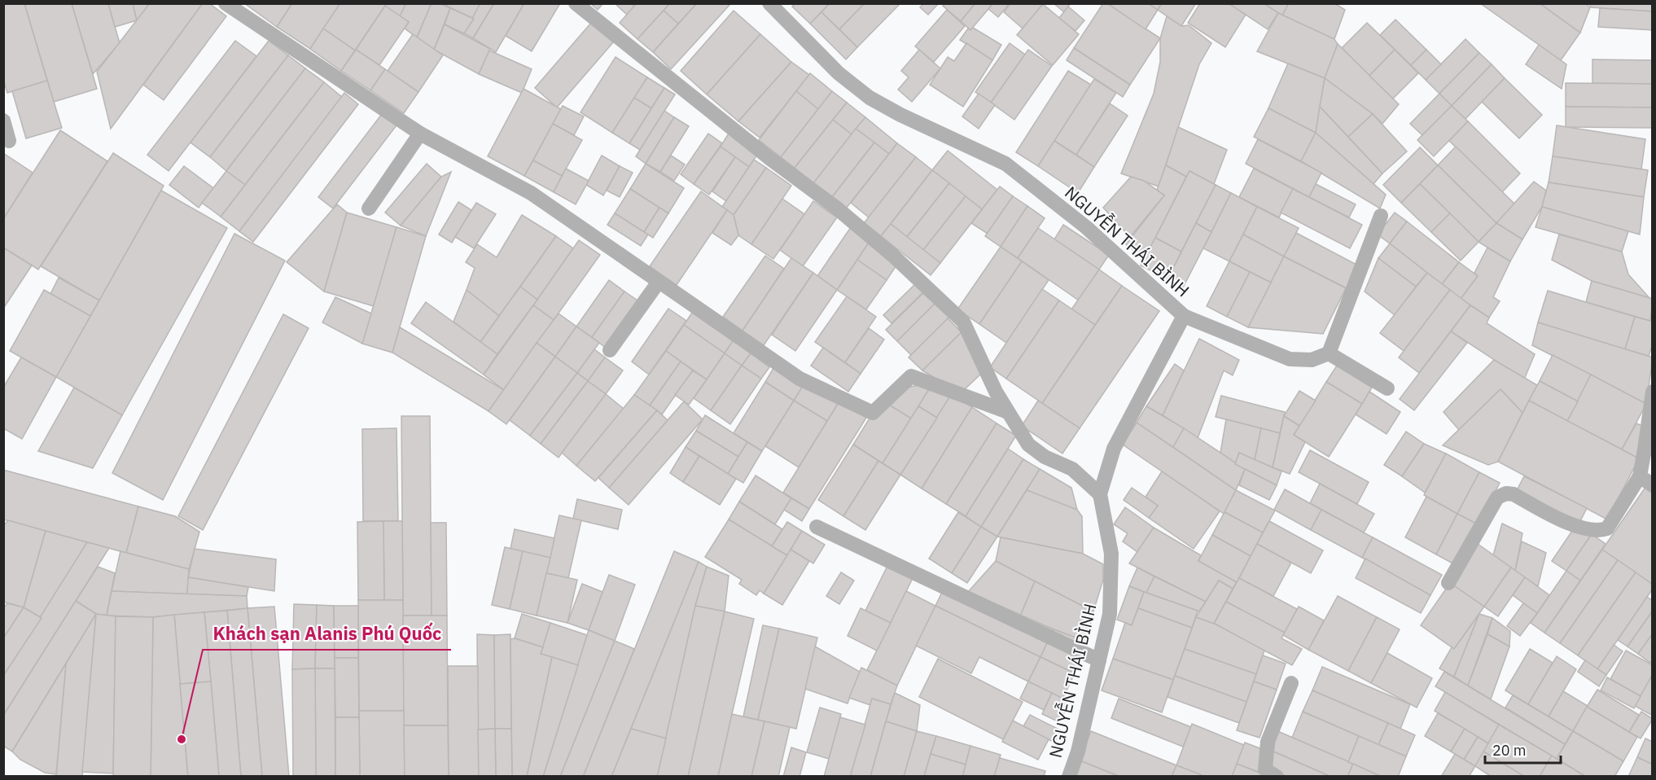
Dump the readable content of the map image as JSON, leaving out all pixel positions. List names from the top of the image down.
{
  "streets": {
    "street": ["NGUYỄN THÁI BÌNH"]
  },
  "places": ["Khách sạn Alanis Phú Quốc"],
  "scale_bar": "20 m"
}
